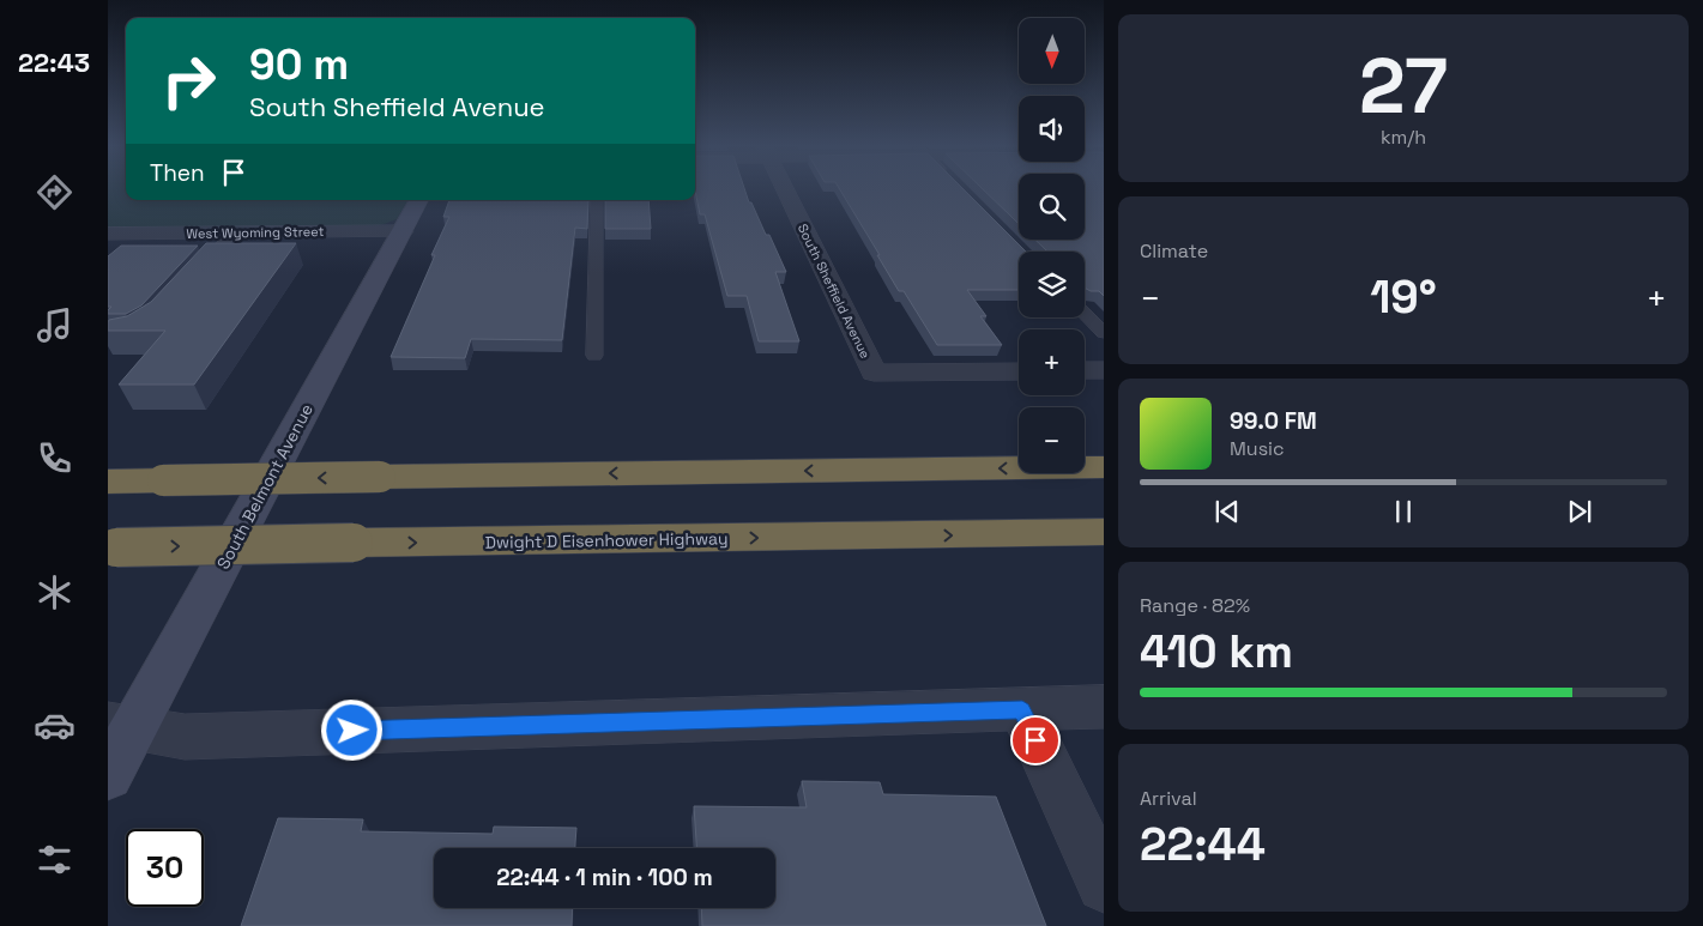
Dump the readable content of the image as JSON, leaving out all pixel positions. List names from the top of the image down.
{
  "streets": {
    "highway": ["Dwight D Eisenhower Highway"],
    "main road": ["South Belmont Avenue"],
    "street": ["West Wyoming Street", "South Sheffield Avenue"]
  },
  "crossings": [
    ["West Wyoming Street", "South Belmont Avenue"]
  ],
  "north": "bottom",
  "page": {
    "tabs": "22:43",
    "tile": [
      ["27", "km/h"],
      "Climate",
      ["Range · 82%", "410 km"],
      ["Arrival", "22:44"]
    ],
    "map_buttons": ["+", "−"],
    "turn": ["90 m", "South Sheffield Avenue"],
    "then": "Then",
    "heat": ["−", "19°", "+"],
    "song": ["99.0 FM", "Music"],
    "limit": "30",
    "trip": "22:44 · 1 min · 100 m"
  }
}
